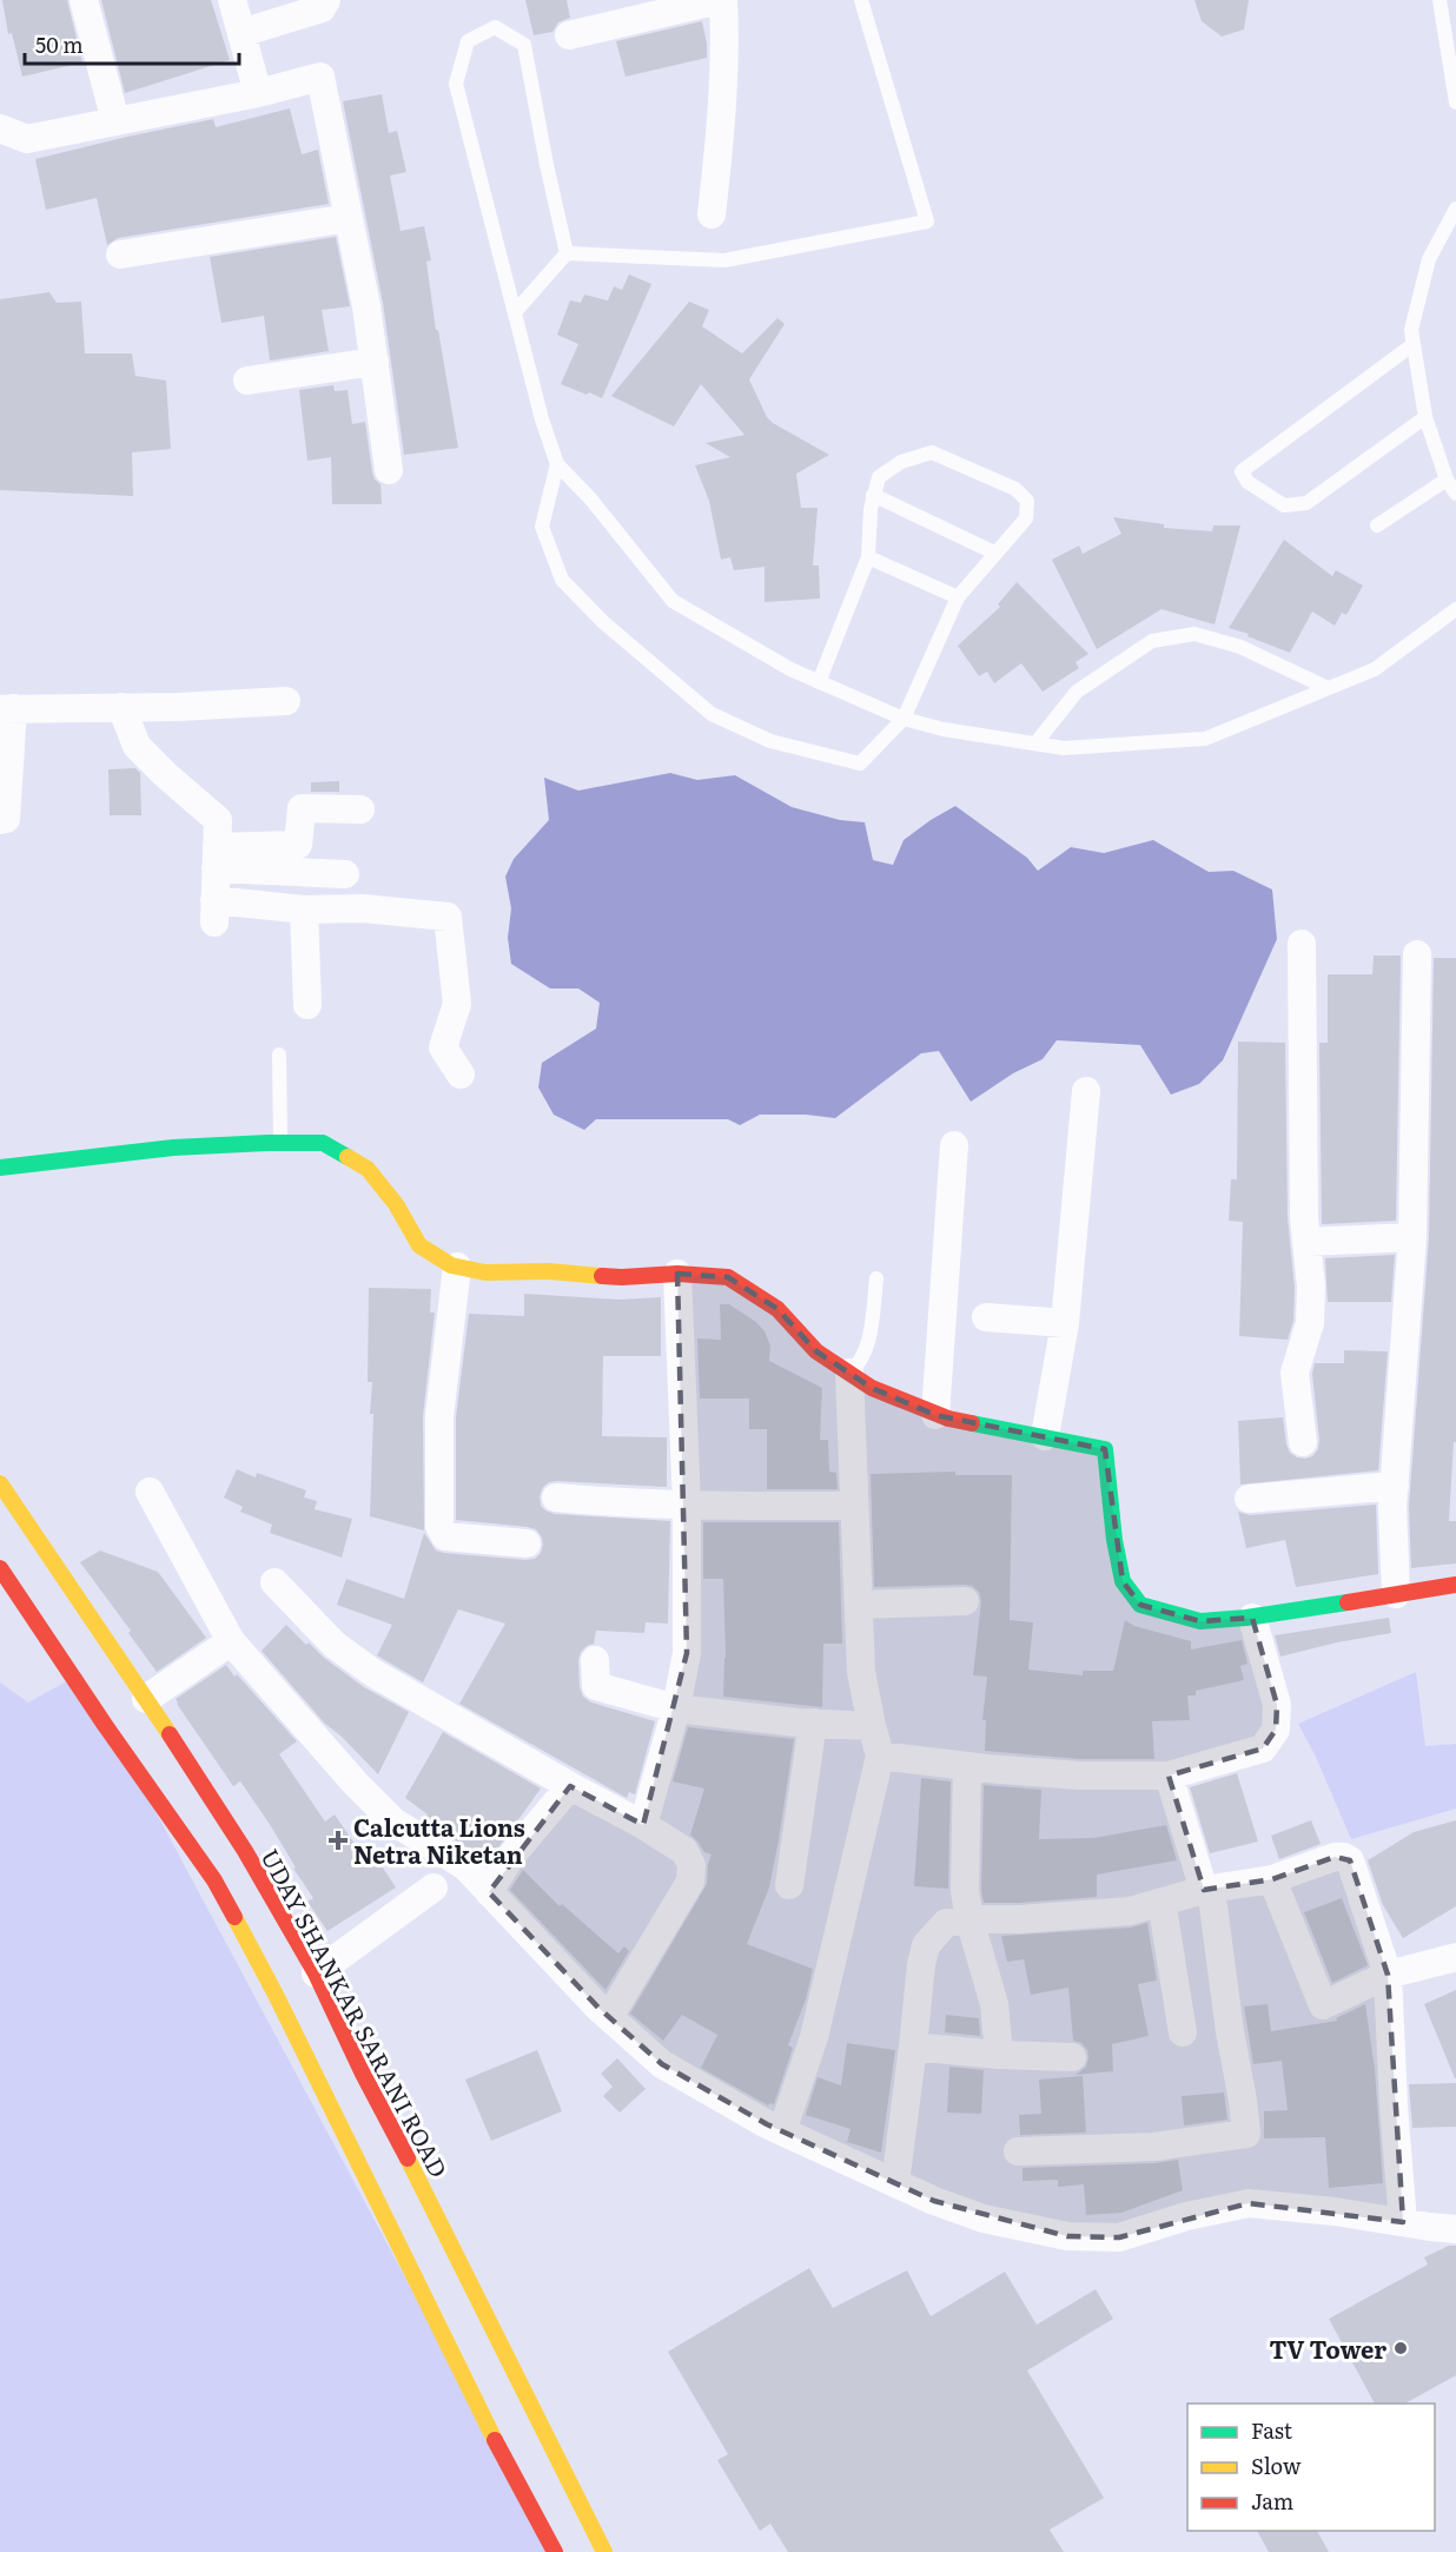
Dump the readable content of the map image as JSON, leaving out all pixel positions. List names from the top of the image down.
{
  "streets": {
    "street": ["UDAY SHANKAR SARANI ROAD"]
  },
  "places": {
    "health": ["Calcutta Lions Netra Niketan"],
    "other": ["TV Tower"]
  },
  "legend": ["Fast", "Slow", "Jam"],
  "scale_bar": "50 m"
}
